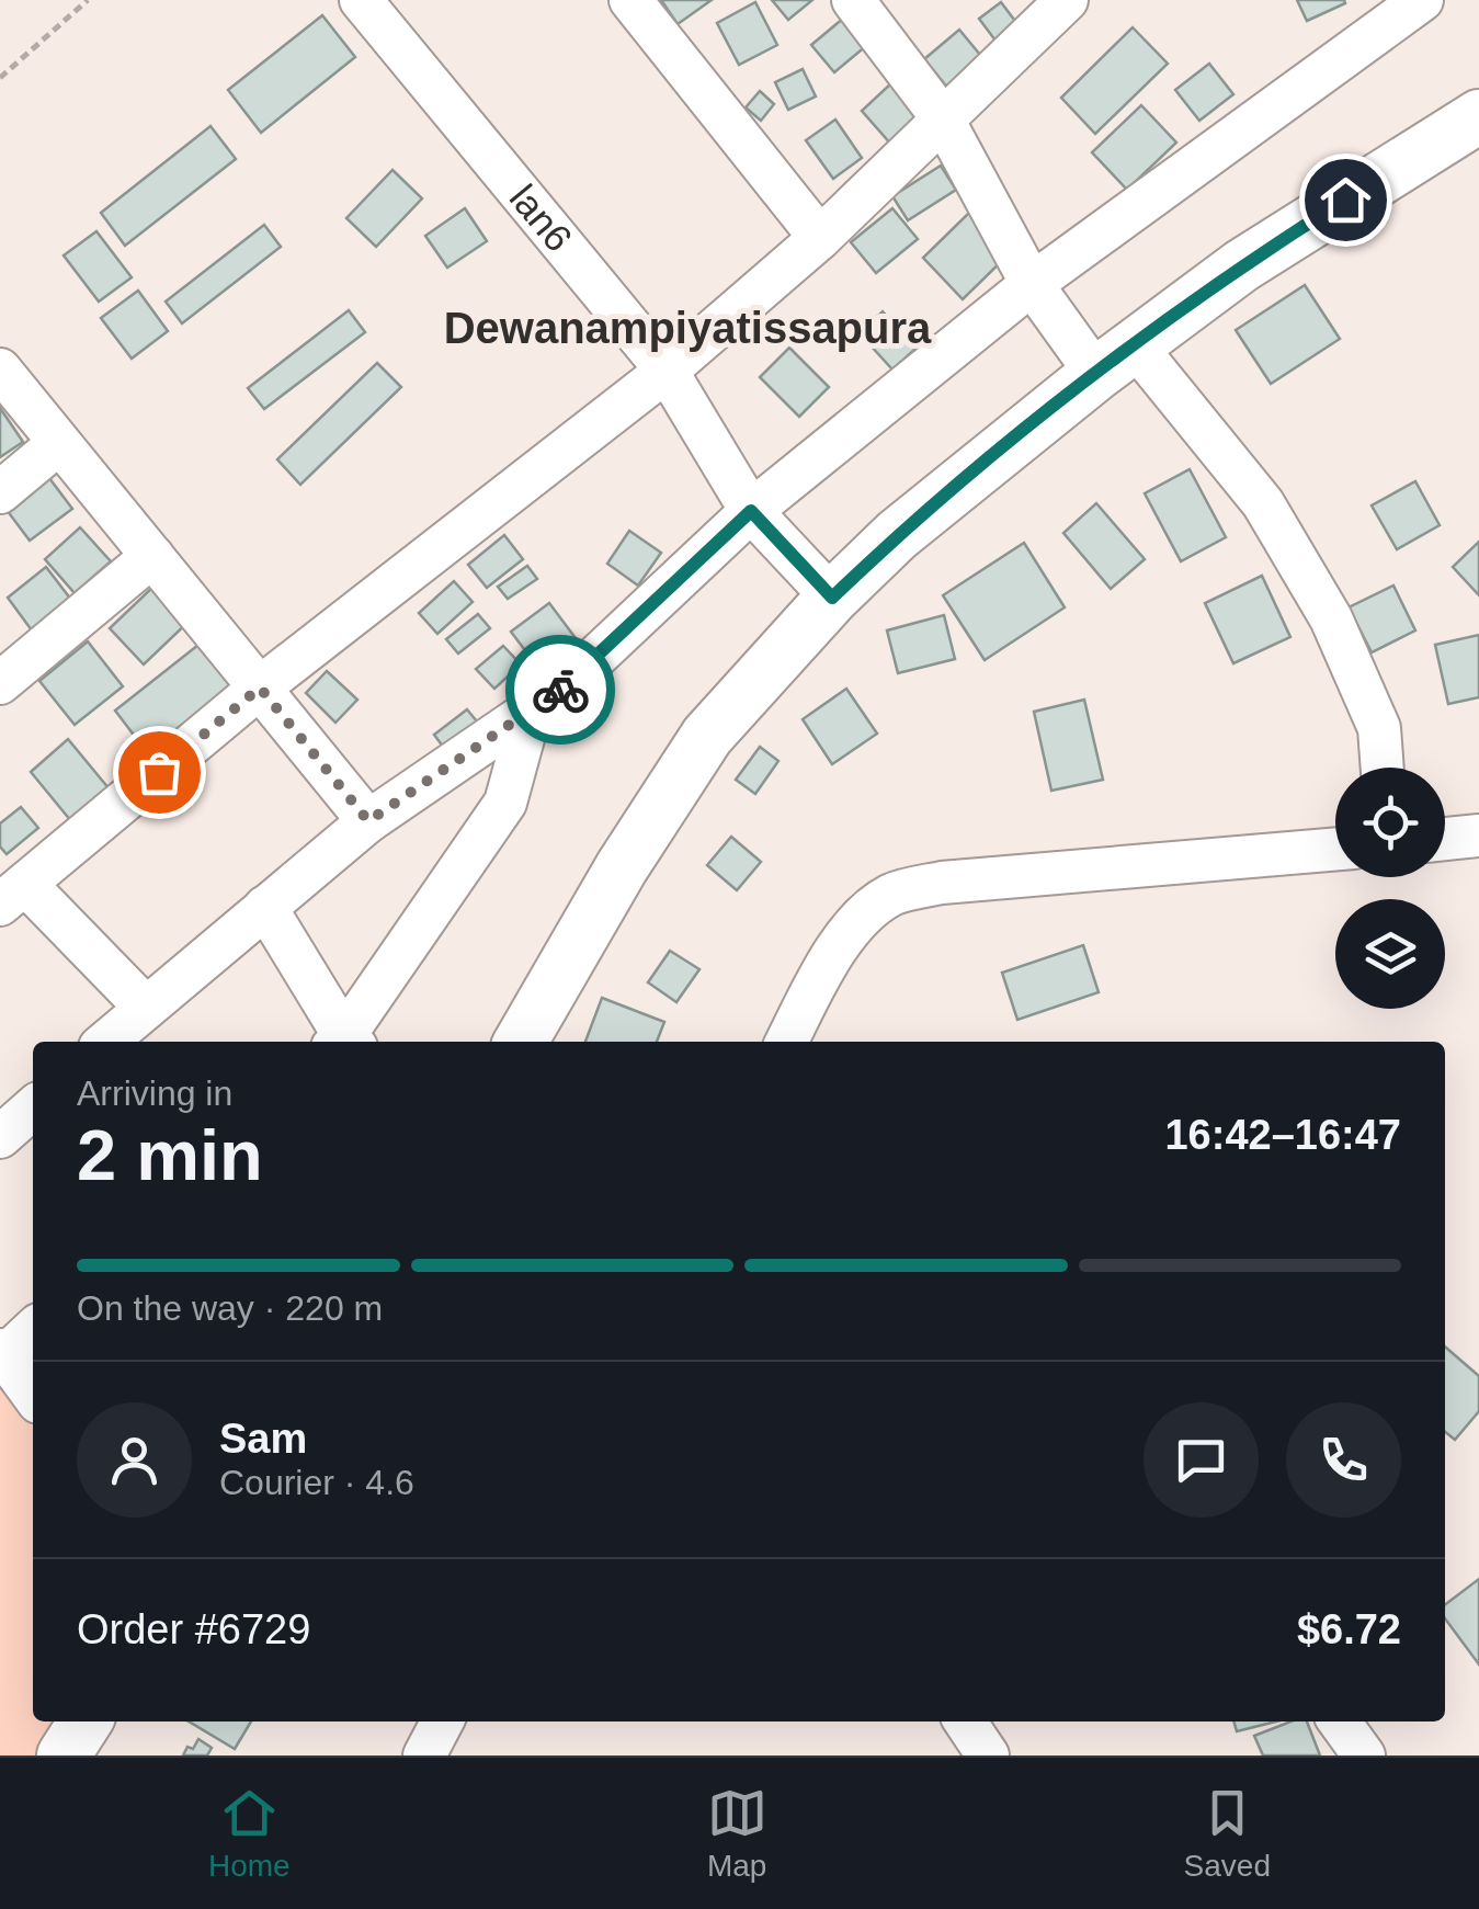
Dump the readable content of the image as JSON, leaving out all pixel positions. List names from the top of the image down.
{
  "streets": {
    "street": ["lan6"]
  },
  "districts": ["Dewanampiyatissapura"],
  "page": {
    "heading": ["2 min", "Arriving in", "16:42–16:47"],
    "panel": [
      "Sam",
      "Courier · 4.6",
      "Order #6729",
      "$6.72"
    ],
    "bar": "On the way · 220 m",
    "tabs": ["Home", "Map", "Saved"]
  }
}
